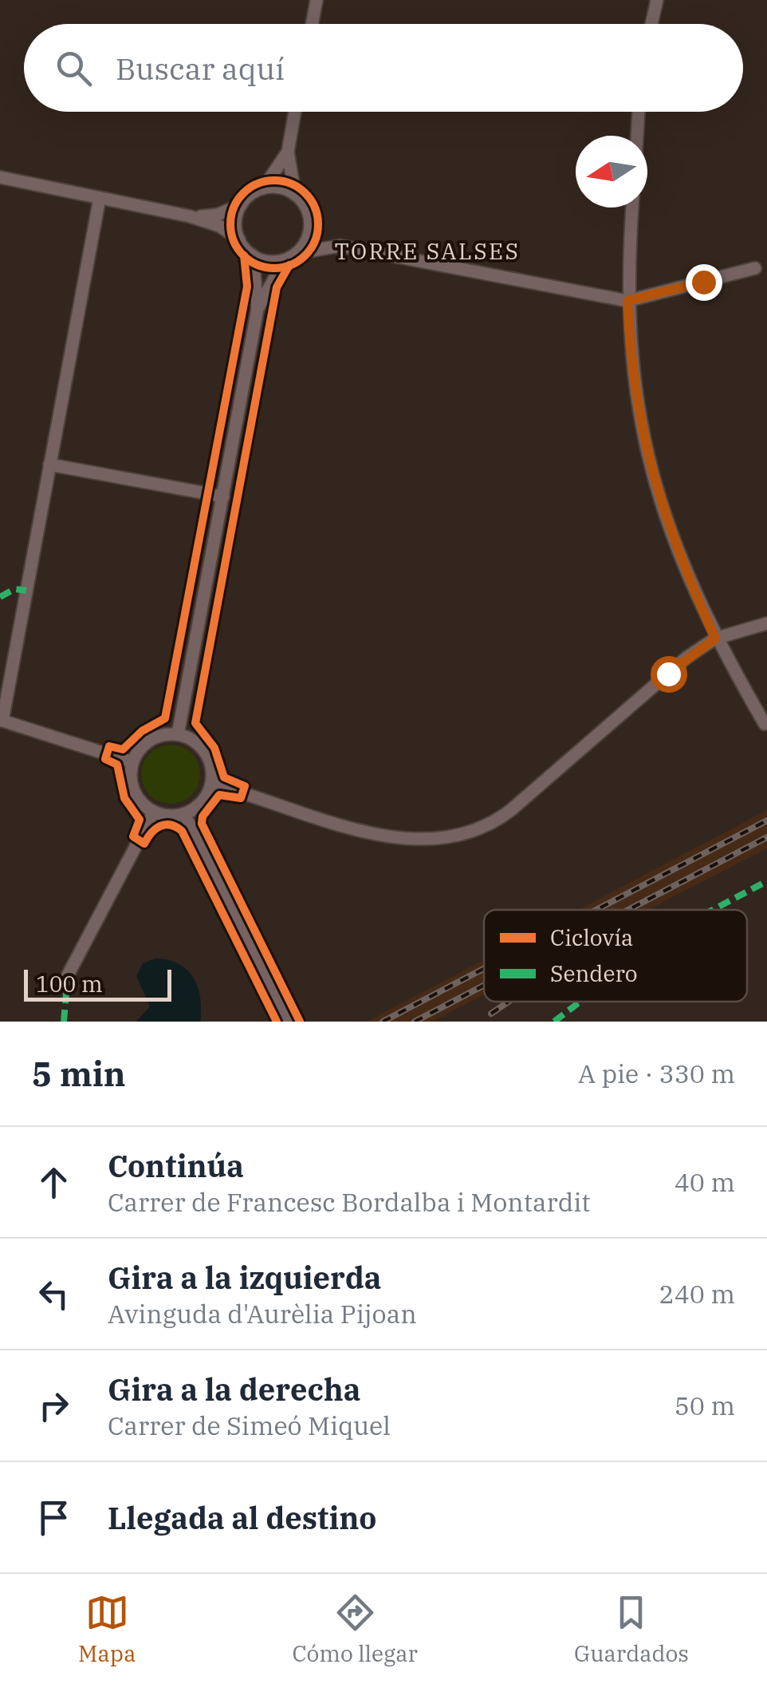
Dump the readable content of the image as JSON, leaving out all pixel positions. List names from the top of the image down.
{
  "districts": ["TORRE SALSES"],
  "legend": ["Ciclovía", "Sendero"],
  "scale_bar": "100 m",
  "north": "left",
  "page": {
    "search": "Buscar aquí",
    "scale": "100 m",
    "heading": ["5 min", "A pie · 330 m"],
    "list": [
      ["Continúa", "Carrer de Francesc Bordalba i Montardit", "40 m"],
      ["Gira a la izquierda", "Avinguda d'Aurèlia Pijoan", "240 m"],
      ["Gira a la derecha", "Carrer de Simeó Miquel", "50 m"],
      "Llegada al destino"
    ],
    "nav": ["Mapa", "Cómo llegar", "Guardados"]
  }
}
